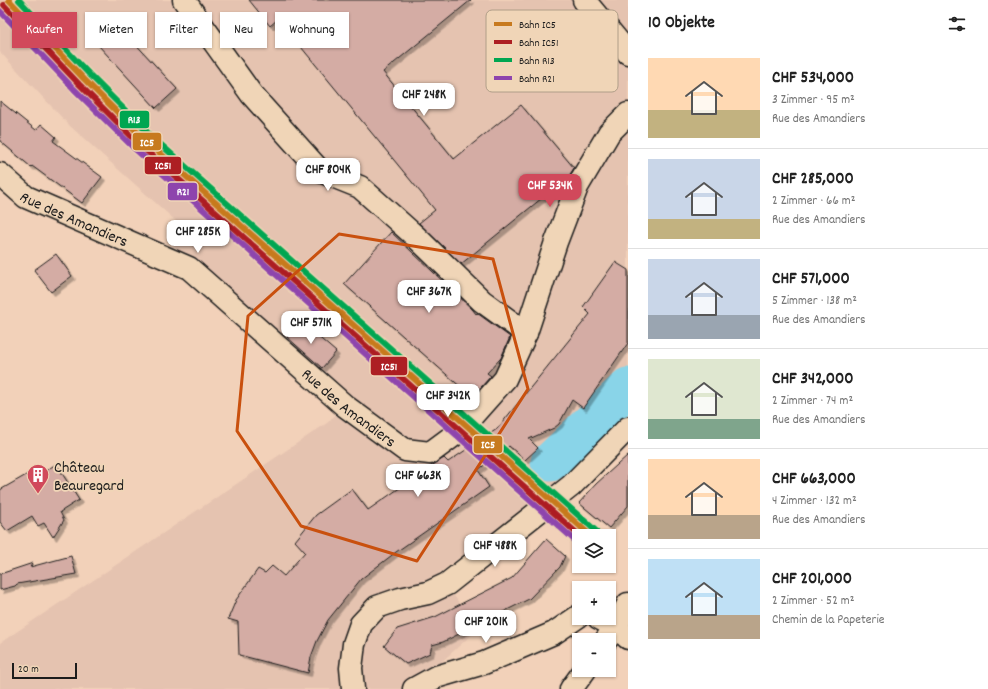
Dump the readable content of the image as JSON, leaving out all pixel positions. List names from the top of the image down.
{
  "streets": {
    "street": ["Rue des Amandiers"]
  },
  "places": {
    "building": ["Château Beauregard"]
  },
  "lines": [
    "rail line IC5",
    "rail line R13",
    "rail line IC51",
    "rail line R21"
  ],
  "legend": [
    "Bahn IC5",
    "Bahn IC51",
    "Bahn R13",
    "Bahn R21"
  ],
  "scale_bar": "20 m",
  "page": {
    "heading": "10 Objekte",
    "chip": [
      "Kaufen",
      "Mieten",
      "Filter",
      "Neu",
      "Wohnung"
    ],
    "list": [
      {
        "name": "CHF 534,000",
        "note": "3 Zimmer · 95 m² · Rue des Amandiers"
      },
      {
        "name": "CHF 285,000",
        "note": "2 Zimmer · 66 m² · Rue des Amandiers"
      },
      {
        "name": "CHF 571,000",
        "note": "5 Zimmer · 138 m² · Rue des Amandiers"
      },
      {
        "name": "CHF 342,000",
        "note": "2 Zimmer · 74 m² · Rue des Amandiers"
      },
      {
        "name": "CHF 663,000",
        "note": "4 Zimmer · 132 m² · Rue des Amandiers"
      },
      {
        "name": "CHF 201,000",
        "note": "2 Zimmer · 52 m² · Chemin de la Papeterie"
      }
    ],
    "price": [
      "CHF 248K",
      "CHF 804K",
      "CHF 534K",
      "CHF 285K",
      "CHF 367K",
      "CHF 571K",
      "CHF 342K",
      "CHF 663K",
      "CHF 488K",
      "CHF 201K"
    ],
    "map_buttons": ["+", "−"],
    "scale": "20 m"
  }
}
